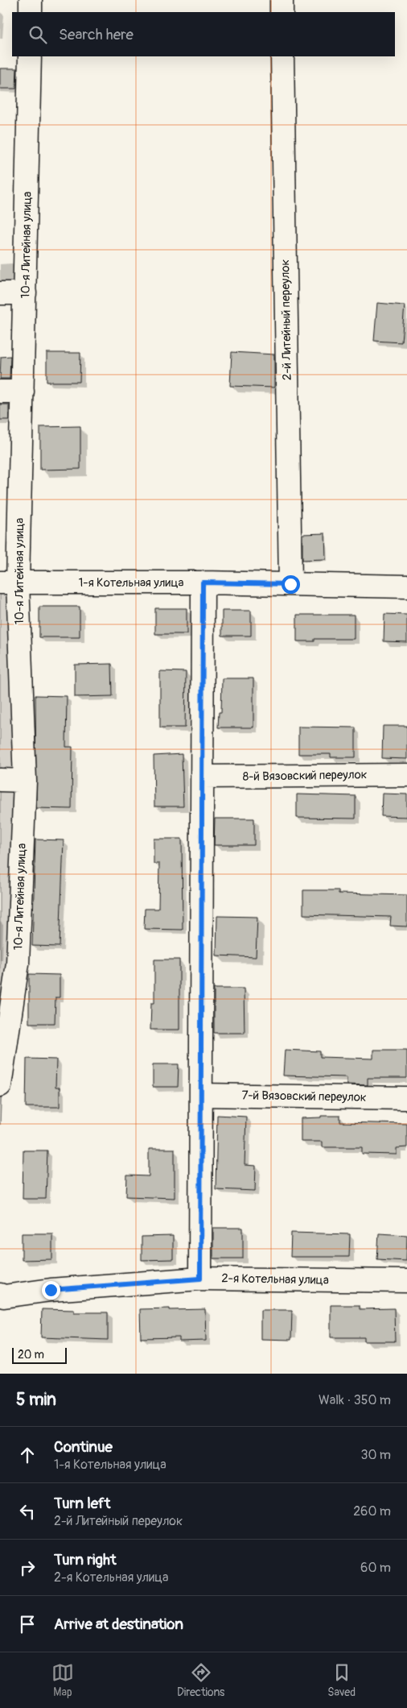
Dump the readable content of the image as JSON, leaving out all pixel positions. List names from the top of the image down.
{
  "streets": {
    "street": [
      "10-я Литейная улица",
      "2-й Литейный переулок",
      "1-я Котельная улица",
      "8-й Вязовский переулок",
      "7-й Вязовский переулок",
      "2-я Котельная улица"
    ]
  },
  "crossings": [
    ["10-я Литейная улица", "1-я Котельная улица"],
    ["2-й Литейный переулок", "1-я Котельная улица"]
  ],
  "scale_bar": "20 m",
  "page": {
    "search": "Search here",
    "scale": "20 m",
    "heading": ["5 min", "Walk · 350 m"],
    "list": [
      ["Continue", "1-я Котельная улица", "30 m"],
      ["Turn left", "2-й Литейный переулок", "260 m"],
      ["Turn right", "2-я Котельная улица", "60 m"],
      "Arrive at destination"
    ],
    "nav": ["Map", "Directions", "Saved"]
  }
}
